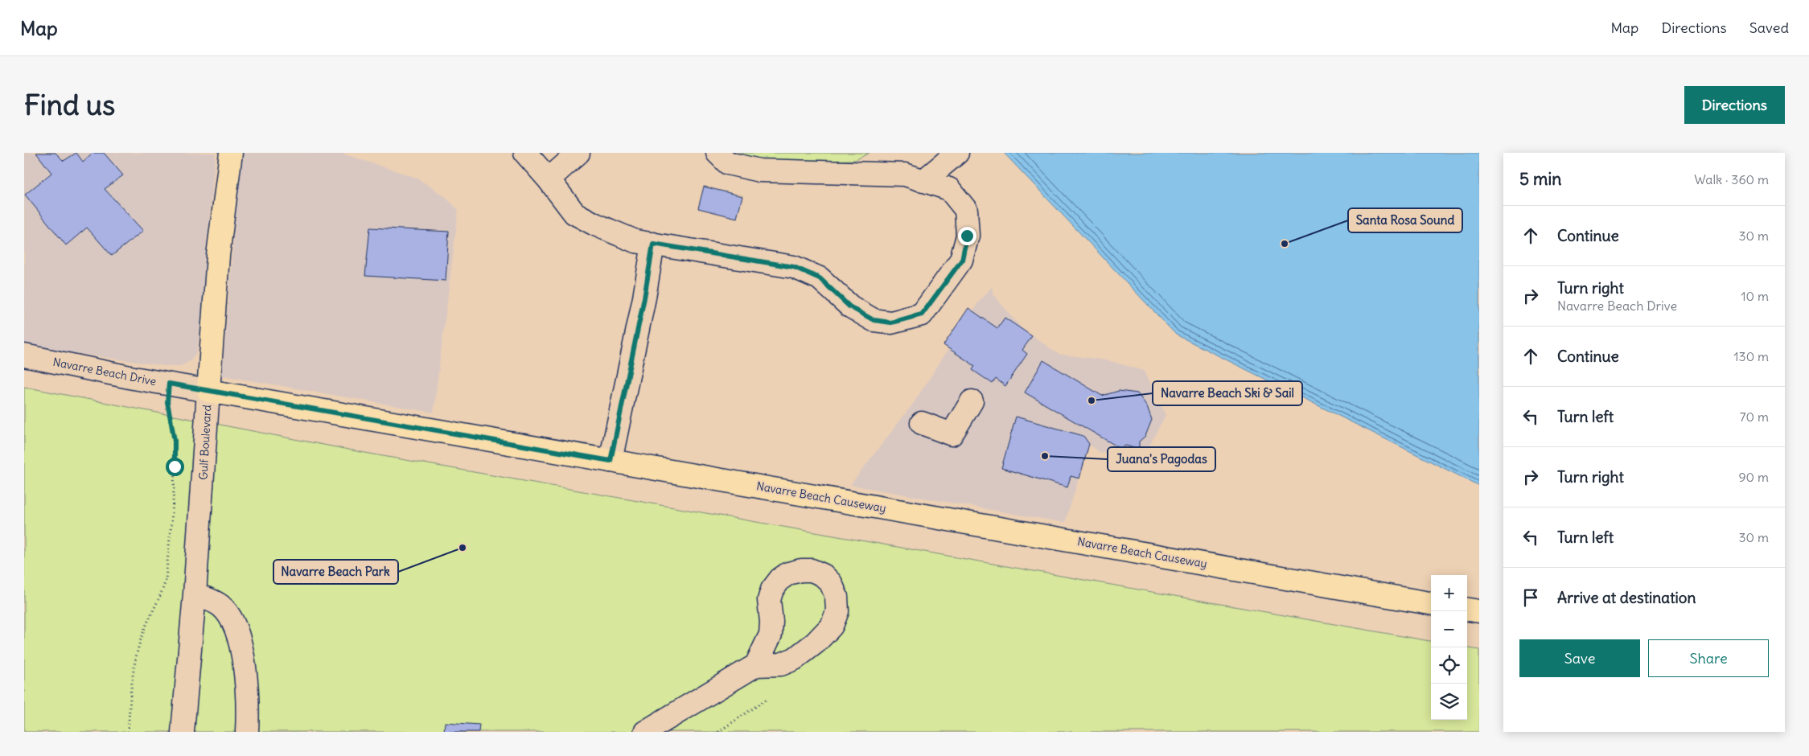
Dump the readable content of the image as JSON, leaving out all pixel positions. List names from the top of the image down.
{
  "streets": {
    "main road": ["Gulf Boulevard", "Navarre Beach Causeway"],
    "street": ["Navarre Beach Drive"]
  },
  "crossings": [
    ["Navarre Beach Drive", "Gulf Boulevard"],
    ["Navarre Beach Drive", "Navarre Beach Causeway"],
    ["Gulf Boulevard", "Navarre Beach Causeway"]
  ],
  "places": [
    "Santa Rosa Sound",
    "Navarre Beach Ski & Sail",
    "Juana's Pagodas",
    "Navarre Beach Park"
  ],
  "page": {
    "header": "Map",
    "nav": ["Map", "Directions", "Saved"],
    "buttons": [
      "Directions",
      ["Save", "Share"]
    ],
    "title": "Find us",
    "heading": ["5 min", "Walk · 360 m"],
    "list": [
      ["Continue", "30 m"],
      ["Turn right", "Navarre Beach Drive", "10 m"],
      ["Continue", "130 m"],
      ["Turn left", "70 m"],
      ["Turn right", "90 m"],
      ["Turn left", "30 m"],
      "Arrive at destination"
    ],
    "map_buttons": ["+", "−"]
  }
}
